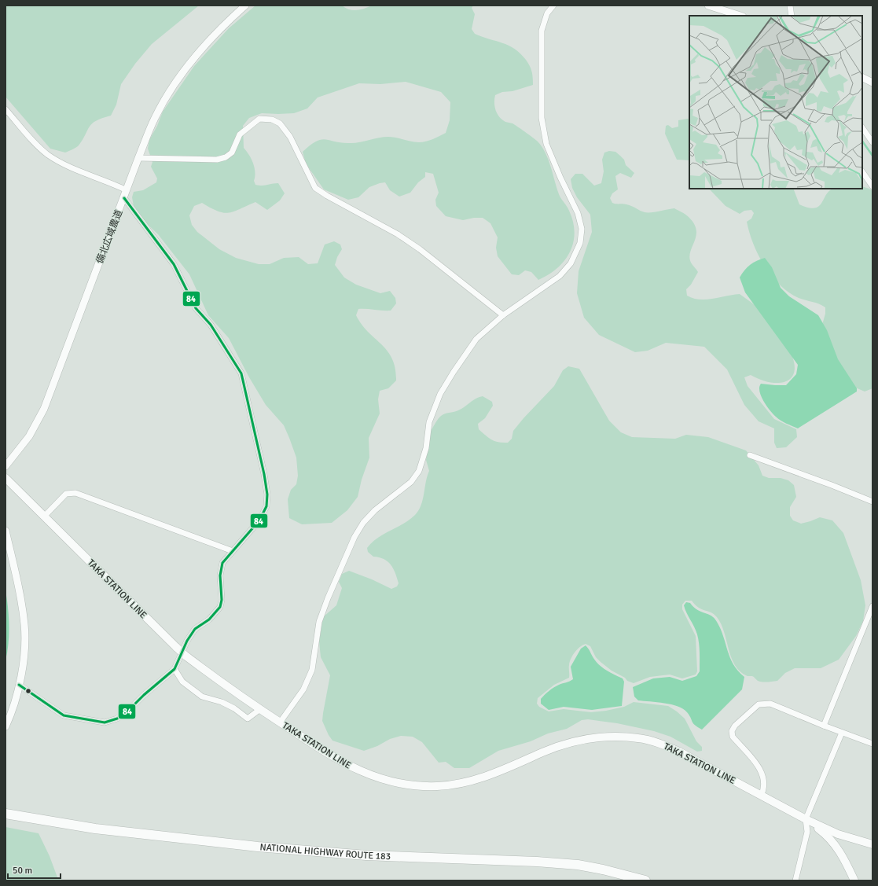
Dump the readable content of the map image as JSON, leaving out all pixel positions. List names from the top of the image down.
{
  "streets": {
    "highway": ["NATIONAL HIGHWAY ROUTE 183"],
    "main road": ["TAKA STATION LINE"],
    "street": ["備北広域農道"]
  },
  "lines": ["transit line 84"],
  "scale_bar": "50 m"
}
